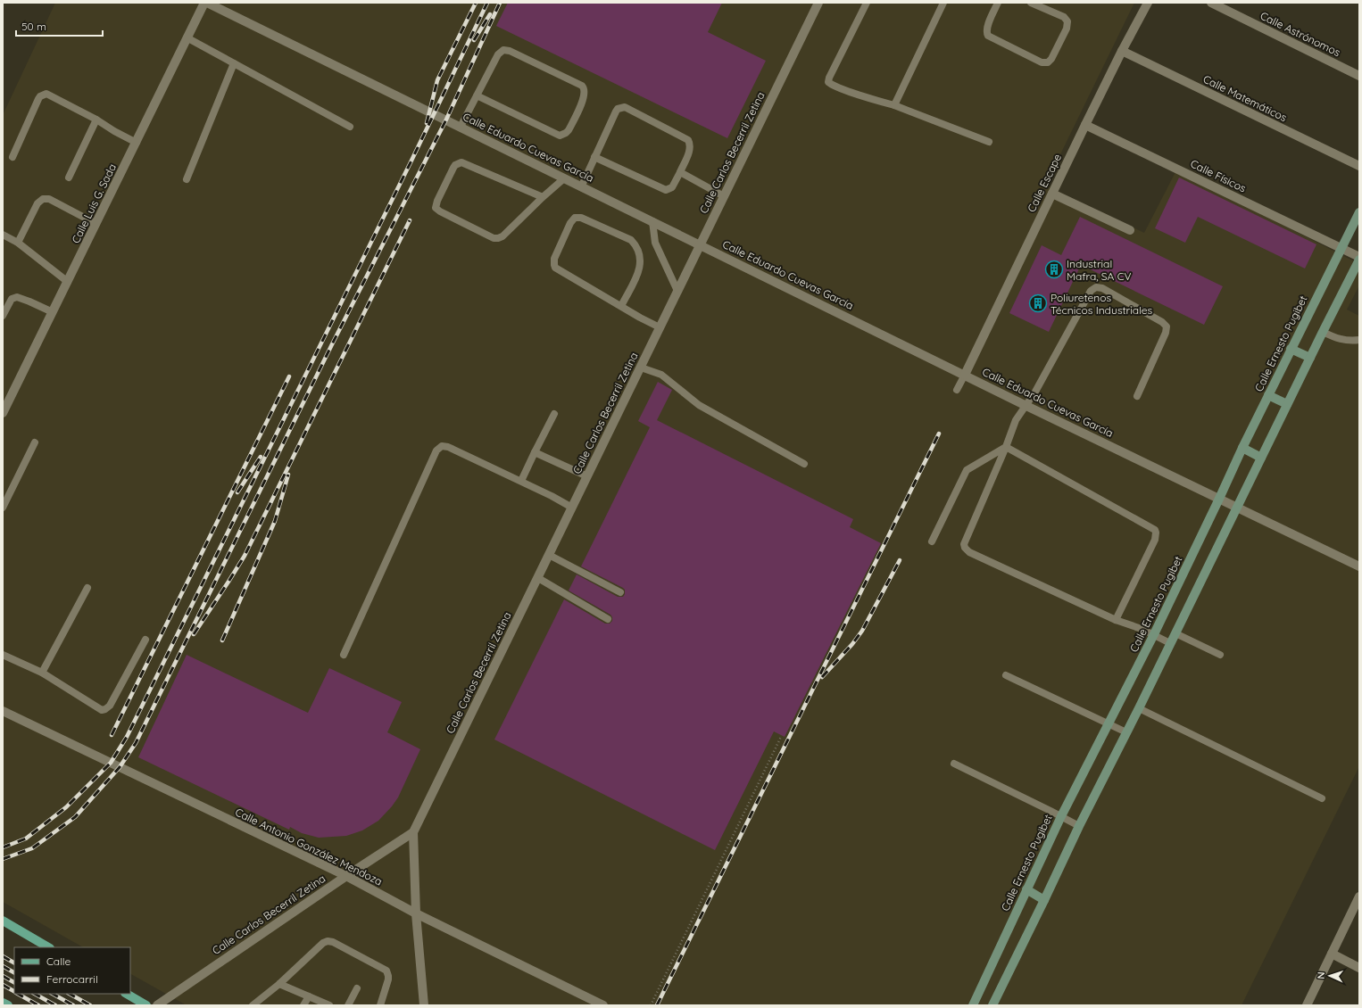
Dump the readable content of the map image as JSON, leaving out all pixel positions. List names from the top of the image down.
{
  "streets": {
    "street": [
      "Calle Astrónomos",
      "Calle Matemáticos",
      "Calle Eduardo Cuevas García",
      "Calle Carlos Becerril Zetina",
      "Calle Físicos",
      "Calle Escape",
      "Calle Luis G. Sada",
      "Calle Ernesto Pugibet",
      "Calle Antonio González Mendoza"
    ]
  },
  "crossings": [
    ["Calle Matemáticos", "Calle Escape"],
    ["Calle Eduardo Cuevas García", "Calle Carlos Becerril Zetina"],
    ["Calle Eduardo Cuevas García", "Calle Escape"],
    ["Calle Eduardo Cuevas García", "Calle Ernesto Pugibet"],
    ["Calle Carlos Becerril Zetina", "Calle Antonio González Mendoza"],
    ["Calle Físicos", "Calle Escape"],
    ["Calle Físicos", "Calle Ernesto Pugibet"]
  ],
  "places": {
    "building": ["Industrial Mafra, SA CV", "Poliuretenos Técnicos Industriales"]
  },
  "legend": ["Calle", "Ferrocarril"],
  "scale_bar": "50 m",
  "north": "left"
}
